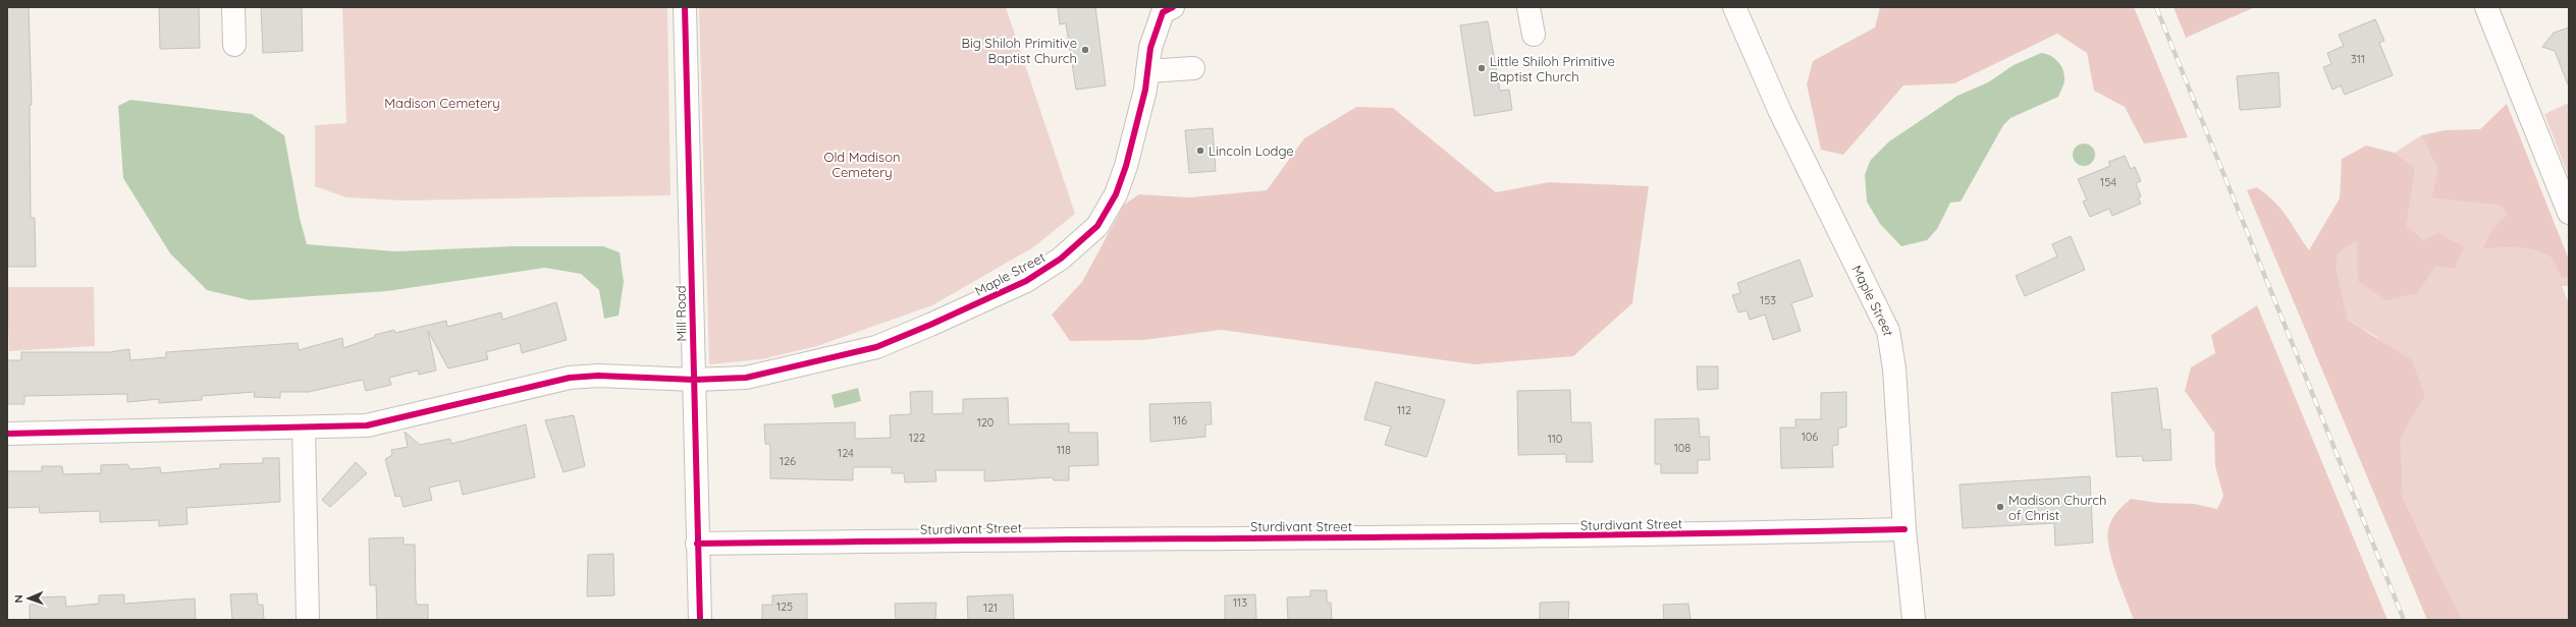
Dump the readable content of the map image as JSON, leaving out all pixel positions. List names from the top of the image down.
{
  "streets": {
    "street": ["Maple Street", "Mill Road", "Sturdivant Street"]
  },
  "crossings": [
    ["Maple Street", "Mill Road"],
    ["Maple Street", "Sturdivant Street"],
    ["Mill Road", "Sturdivant Street"]
  ],
  "parks": ["Madison Cemetery", "Old Madison Cemetery"],
  "places": [
    "Big Shiloh Primitive Baptist Church",
    "Little Shiloh Primitive Baptist Church",
    "Lincoln Lodge",
    "Madison Church of Christ"
  ],
  "house_numbers": [
    "311",
    "154",
    "153",
    "112",
    "116",
    "120",
    "106",
    "122",
    "110",
    "108",
    "118",
    "124",
    "126",
    "113",
    "125",
    "121"
  ],
  "north": "left"
}
